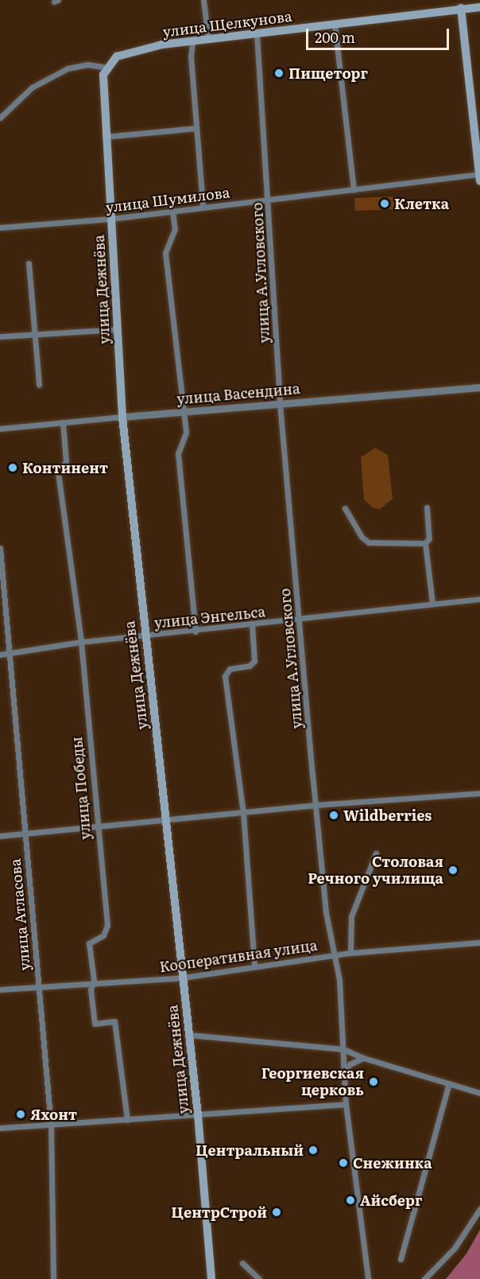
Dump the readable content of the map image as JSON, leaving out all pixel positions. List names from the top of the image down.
{
  "streets": {
    "main road": ["улица Щелкунова", "улица Дежнёва"],
    "street": [
      "улица Шумилова",
      "улица А.Угловского",
      "улица Васендина",
      "улица Энгельса",
      "улица Победы",
      "улица Атласова",
      "Кооперативная улица"
    ]
  },
  "crossings": [
    ["улица Щелкунова", "улица А.Угловского"],
    ["улица Щелкунова", "улица Дежнёва"],
    ["улица Шумилова", "улица А.Угловского"],
    ["улица Шумилова", "улица Дежнёва"],
    ["улица А.Угловского", "улица Васендина"],
    ["улица А.Угловского", "улица Энгельса"],
    ["улица А.Угловского", "Кооперативная улица"],
    ["улица Дежнёва", "улица Васендина"],
    ["улица Дежнёва", "улица Энгельса"],
    ["улица Дежнёва", "Кооперативная улица"],
    ["улица Васендина", "улица Победы"],
    ["улица Энгельса", "улица Победы"],
    ["улица Энгельса", "улица Атласова"],
    ["улица Победы", "Кооперативная улица"],
    ["улица Атласова", "Кооперативная улица"]
  ],
  "places": [
    "Пищеторг",
    "Клетка",
    "Континент",
    "Wildberries",
    "Столовая Речного училища",
    "Георгиевская церковь",
    "Яхонт",
    "Центральный",
    "Снежинка",
    "Айсберг",
    "ЦентрСтрой"
  ],
  "scale_bar": "200 m"
}
